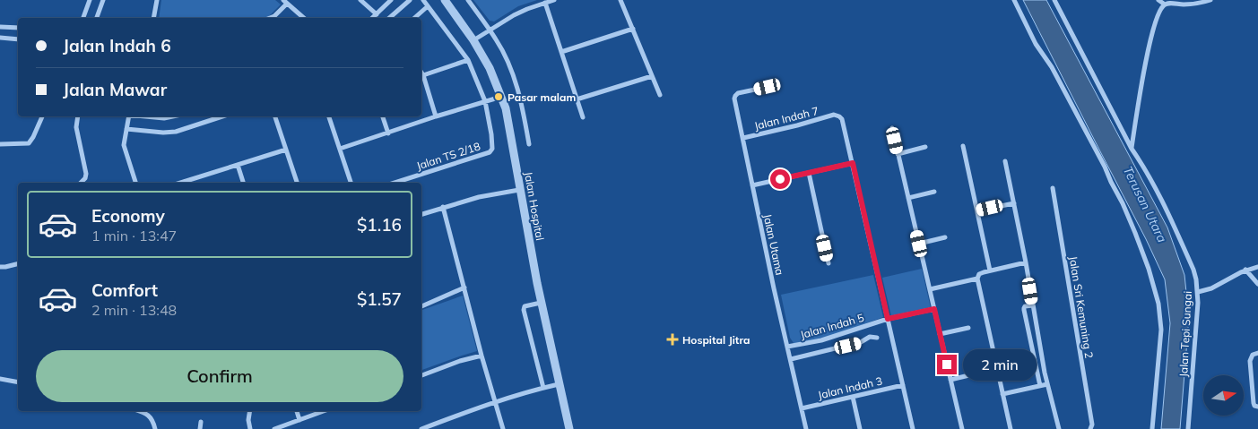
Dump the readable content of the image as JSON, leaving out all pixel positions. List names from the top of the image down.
{
  "streets": {
    "street": [
      "Jalan Indah 7",
      "Jalan TS 2/18",
      "Jalan Hospital",
      "Jalan Utama",
      "Jalan Sri Kemuning 2",
      "Jalan Indah 5",
      "Jalan Tepi Sungai",
      "Jalan Indah 3"
    ]
  },
  "crossings": [
    ["Jalan Indah 7", "Jalan Utama"],
    ["Jalan Utama", "Jalan Indah 5"],
    ["Jalan Utama", "Jalan Indah 3"]
  ],
  "water": ["Terusan Utara"],
  "places": {
    "other": ["Pasar malam"],
    "health": ["Hospital Jitra"]
  },
  "north": "right",
  "page": {
    "banner": ["Jalan Indah 6", "Jalan Mawar"],
    "list": [
      {
        "name": "Economy",
        "note": "1 min · 13:47",
        "value": "$1.16"
      },
      {
        "name": "Comfort",
        "note": "2 min · 13:48",
        "value": "$1.57"
      }
    ],
    "buttons": "Confirm",
    "bubble": "2 min"
  }
}
